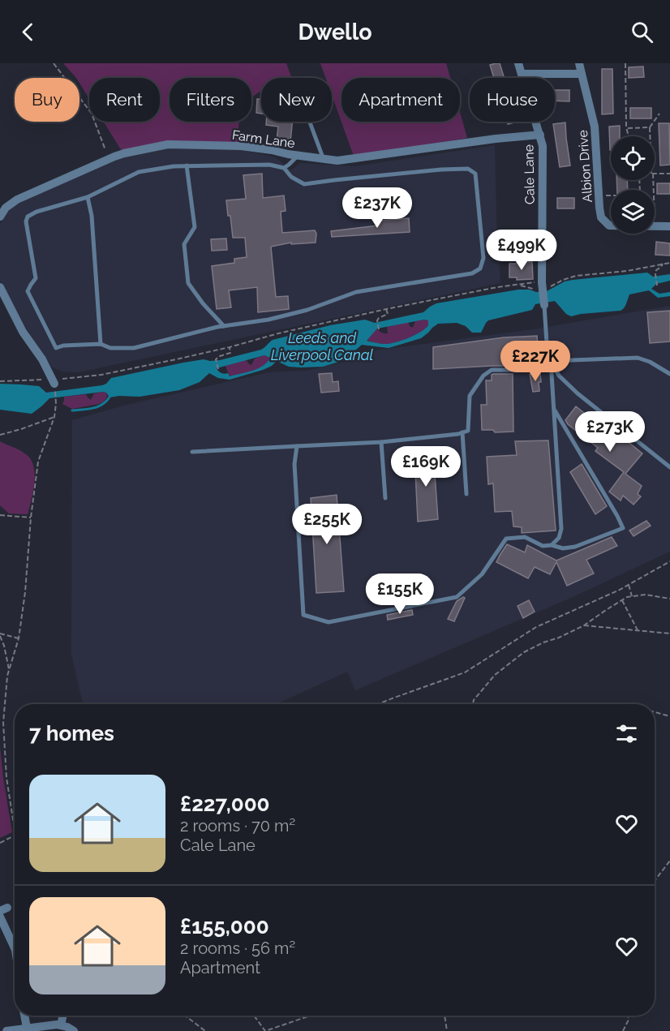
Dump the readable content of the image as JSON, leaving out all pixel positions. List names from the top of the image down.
{
  "streets": {
    "street": ["Farm Lane", "Albion Drive", "Cale Lane"]
  },
  "crossings": [
    ["Farm Lane", "Cale Lane"]
  ],
  "water": ["Leeds and Liverpool Canal"],
  "page": {
    "header": "Dwello",
    "chip": [
      "Buy",
      "Rent",
      "Filters",
      "New",
      "Apartment",
      "House"
    ],
    "price": [
      "£237K",
      "£499K",
      "£227K",
      "£273K",
      "£169K",
      "£255K",
      "£155K"
    ],
    "heading": "7 homes",
    "list": [
      {
        "name": "£227,000",
        "note": "2 rooms · 70 m² · Cale Lane"
      },
      {
        "name": "£155,000",
        "note": "2 rooms · 56 m² · Apartment"
      }
    ]
  }
}
